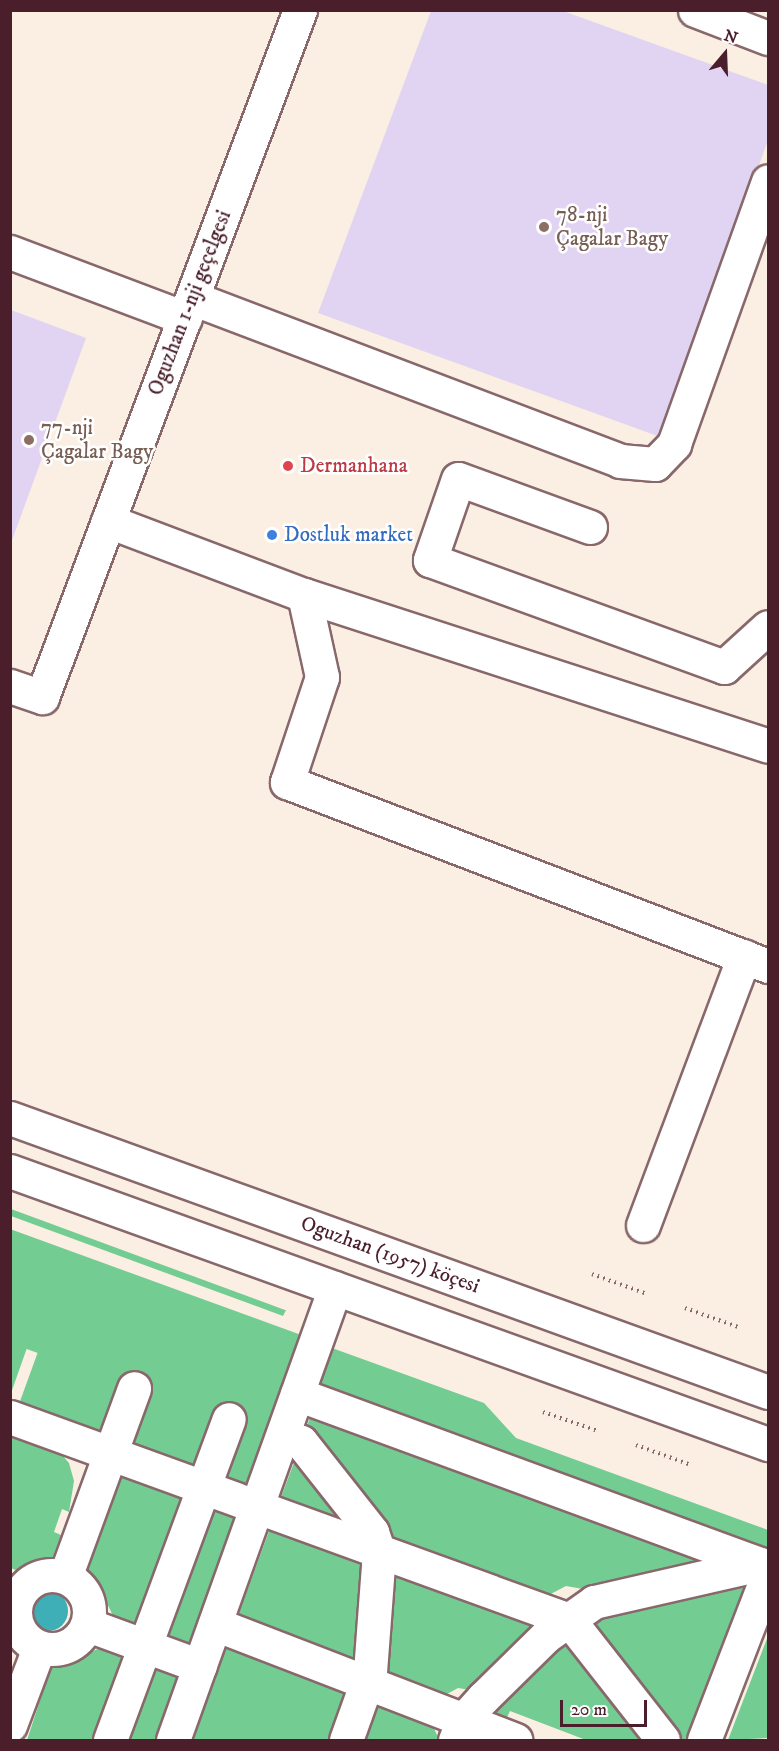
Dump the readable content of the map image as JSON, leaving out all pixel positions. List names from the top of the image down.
{
  "streets": {
    "main road": ["Oguzhan 1-nji geçelgesi", "Oguzhan (1957) köçesi"]
  },
  "places": [
    "78-nji Çagalar Bagy",
    "77-nji Çagalar Bagy",
    "Dermanhana",
    "Dostluk market"
  ],
  "scale_bar": "20 m",
  "north": "top"
}
